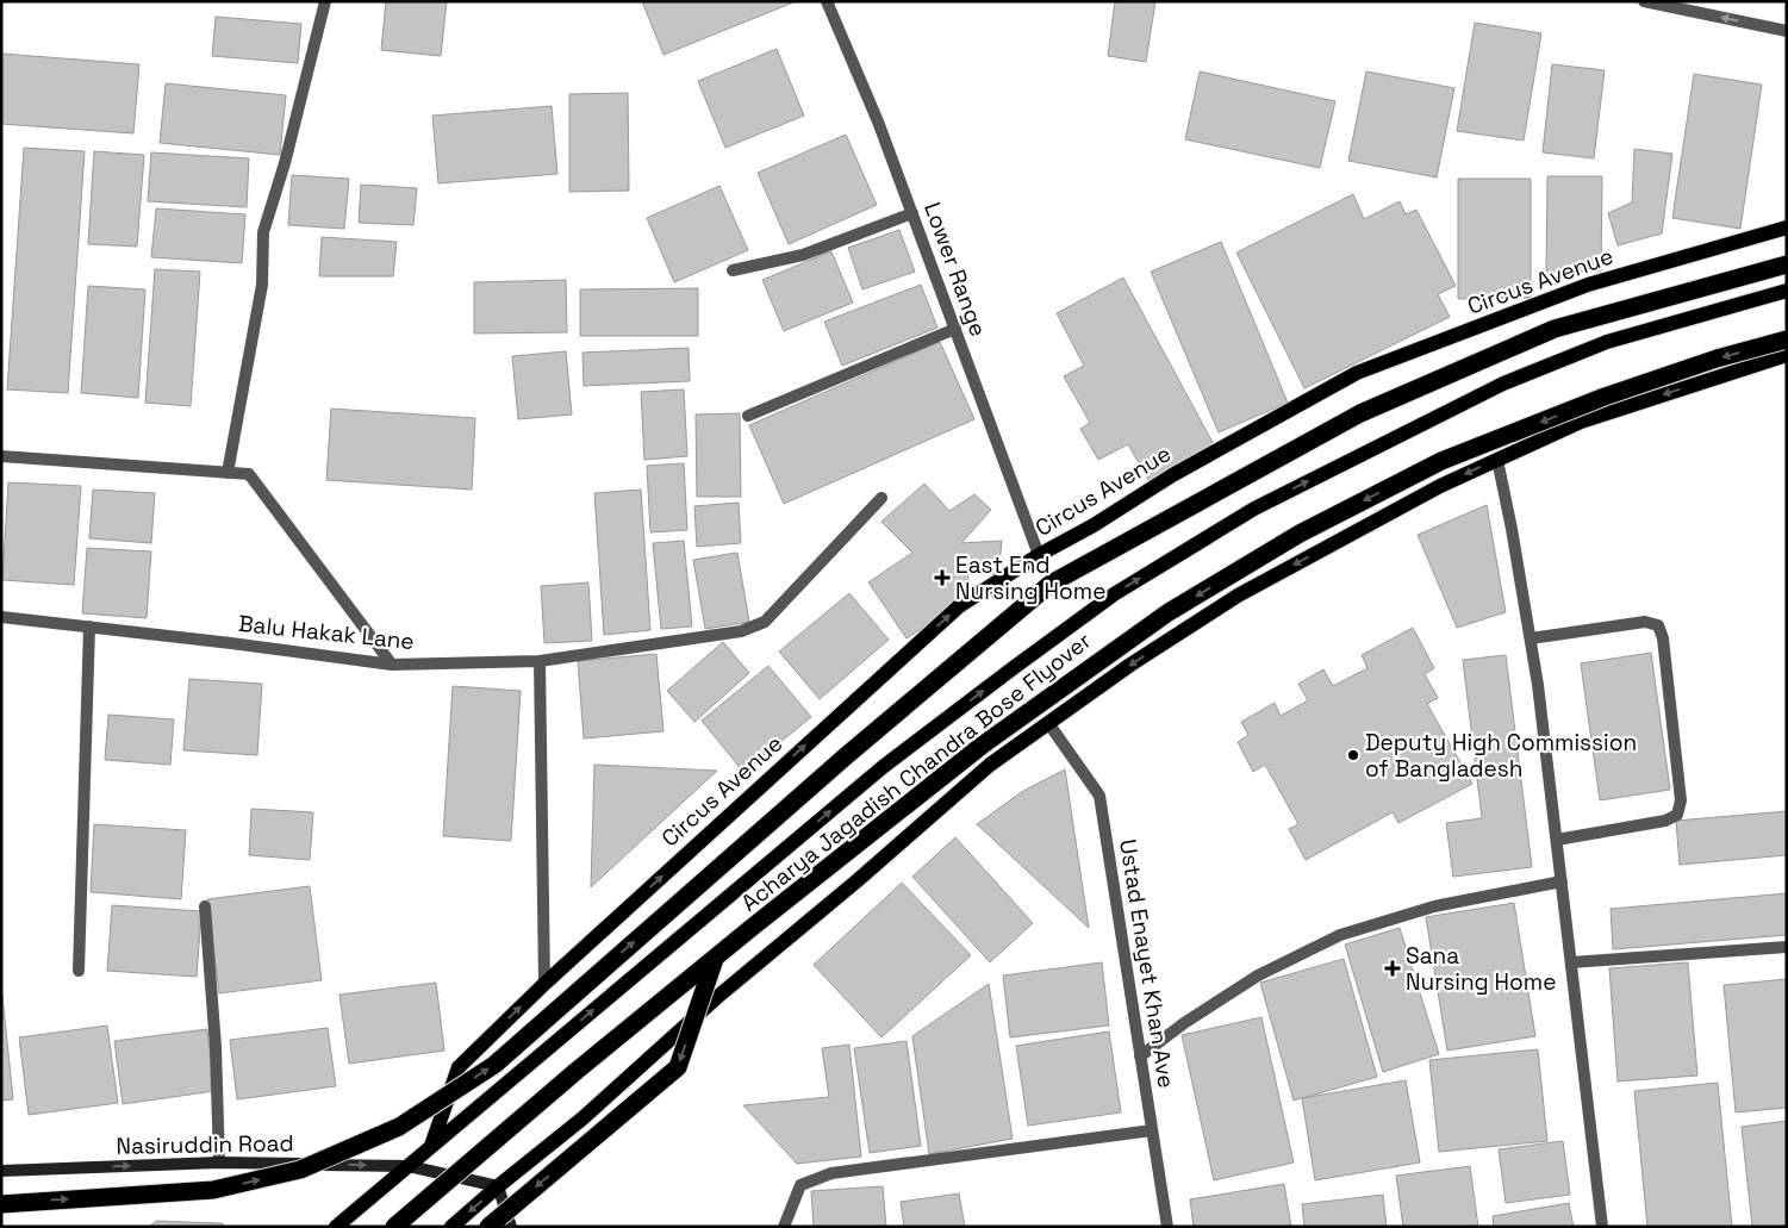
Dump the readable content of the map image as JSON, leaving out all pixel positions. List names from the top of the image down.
{
  "streets": {
    "highway": ["Acharya Jagadish Chandra Bose Flyover"],
    "main road": ["Circus Avenue", "Nasiruddin Road"],
    "street": ["Lower Range", "Balu Hakak Lane", "Ustad Enayet Khan Ave"]
  },
  "crossings": [
    ["Lower Range", "Circus Avenue"],
    ["Circus Avenue", "Acharya Jagadish Chandra Bose Flyover"],
    ["Acharya Jagadish Chandra Bose Flyover", "Nasiruddin Road"]
  ],
  "one_way": ["Nasiruddin Road"],
  "places": {
    "health": ["East End Nursing Home", "Sana Nursing Home"],
    "other": ["Deputy High Commission of Bangladesh"]
  }
}
